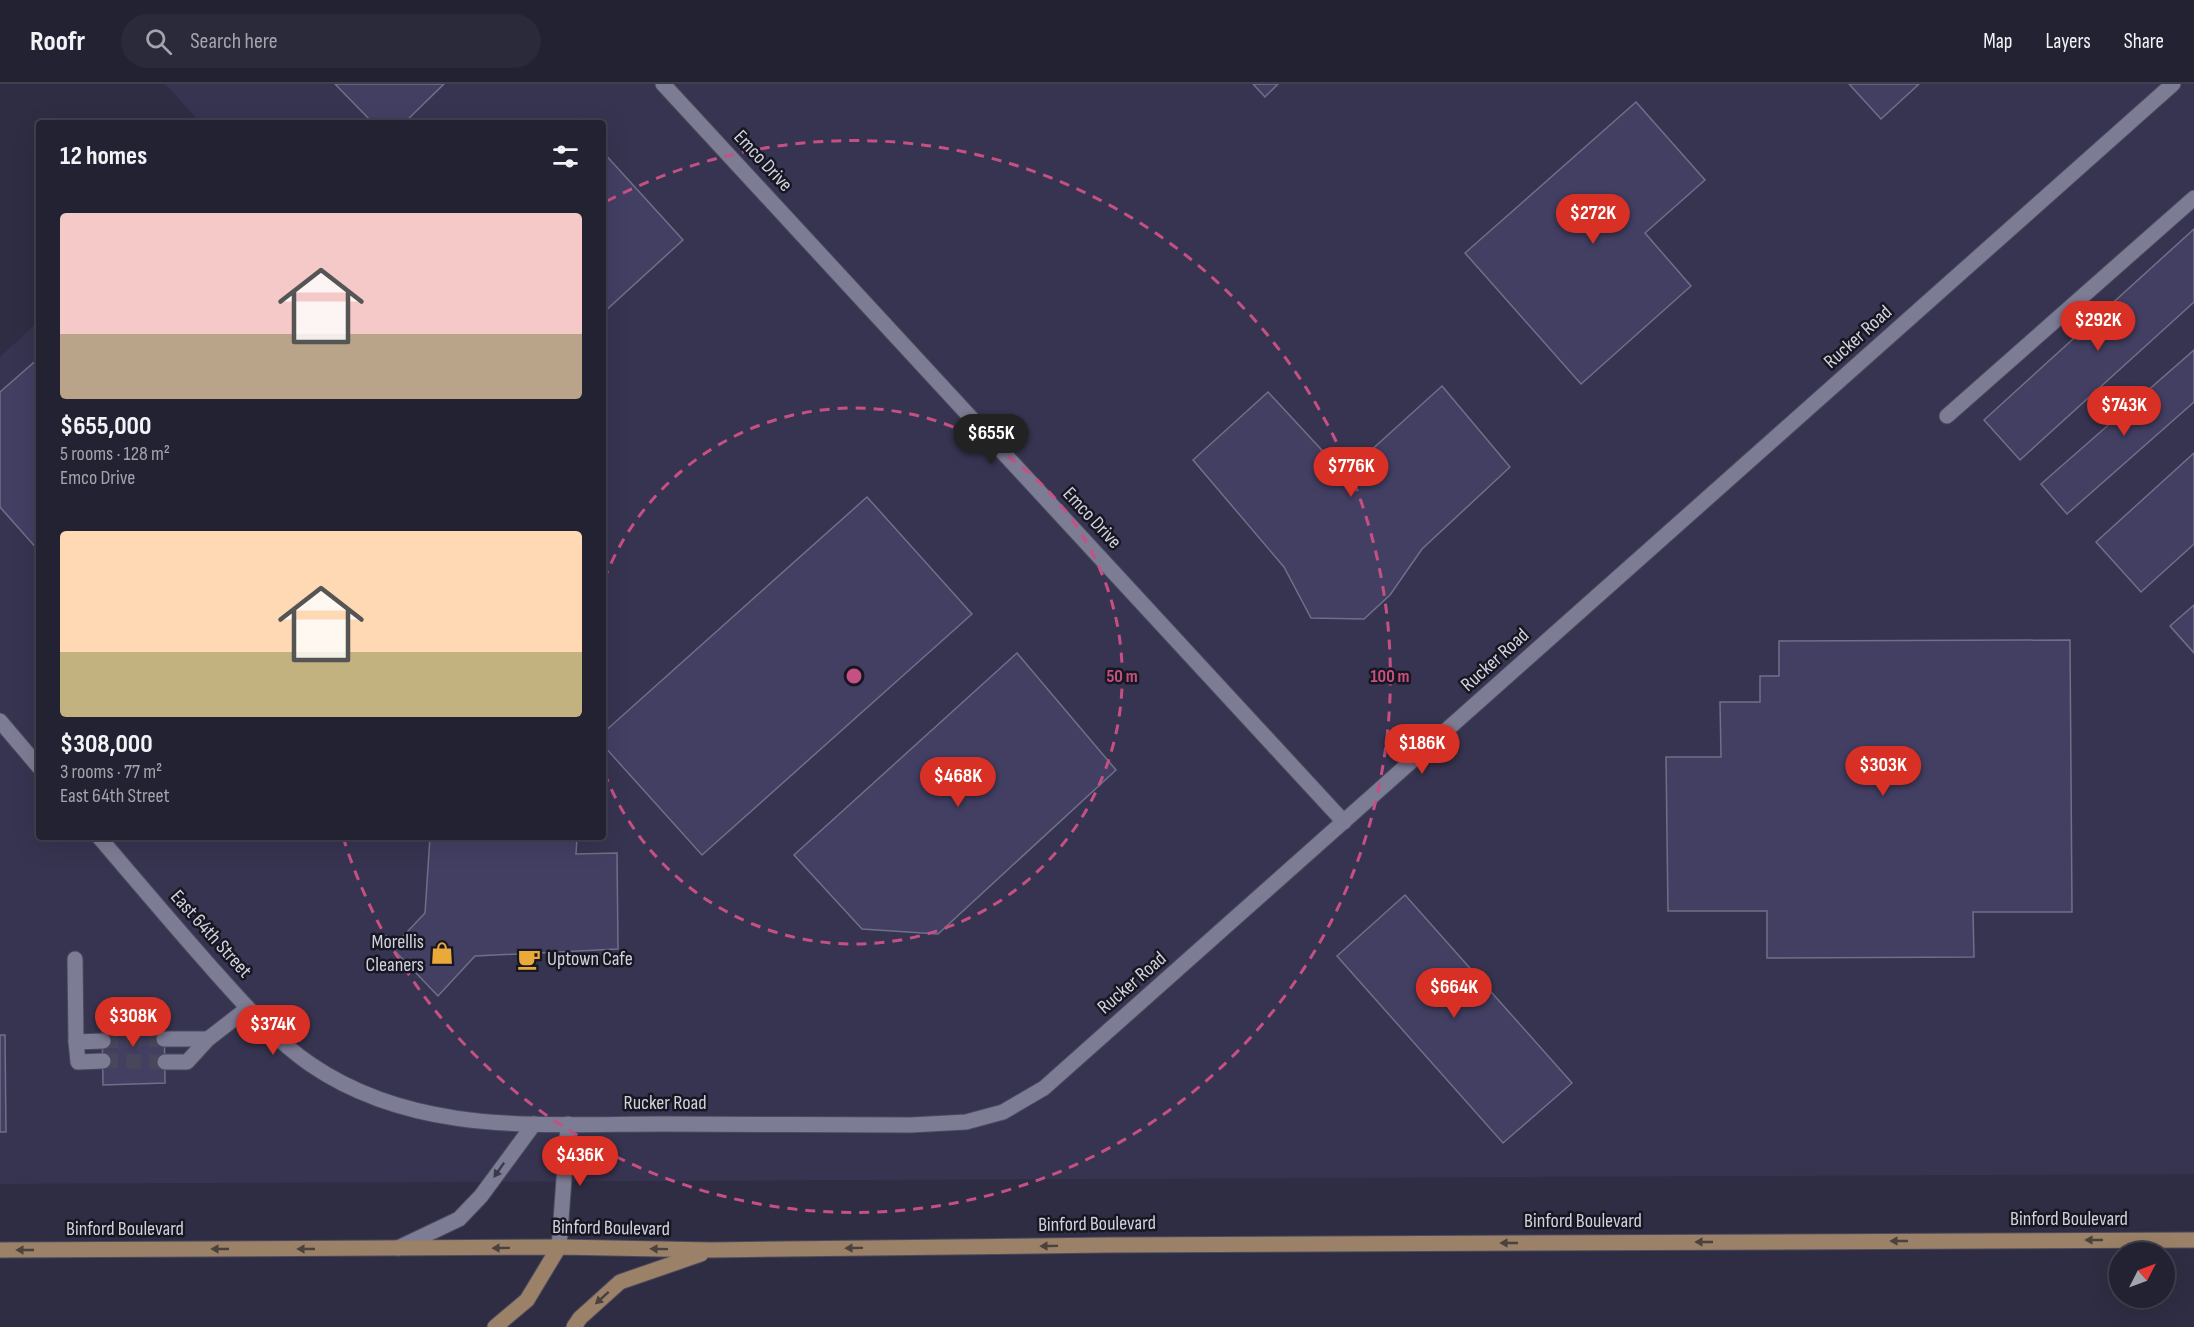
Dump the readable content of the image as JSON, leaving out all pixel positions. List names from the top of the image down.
{
  "streets": {
    "main road": ["Binford Boulevard"],
    "street": ["Emco Drive", "Rucker Road", "East 64th Street"]
  },
  "crossings": [
    ["Emco Drive", "Rucker Road"],
    ["Rucker Road", "East 64th Street"]
  ],
  "one_way": ["Binford Boulevard"],
  "places": {
    "shop": ["Morellis Cleaners"],
    "cafe": ["Uptown Cafe"]
  },
  "north": "top right",
  "page": {
    "header": "Roofr",
    "search": "Search here",
    "nav": ["Map", "Layers", "Share"],
    "heading": "12 homes",
    "list": [
      {
        "name": "$655,000",
        "note": "5 rooms · 128 m² · Emco Drive"
      },
      {
        "name": "$308,000",
        "note": "3 rooms · 77 m² · East 64th Street"
      }
    ],
    "price": [
      "$272K",
      "$292K",
      "$743K",
      "$655K",
      "$776K",
      "$186K",
      "$303K",
      "$468K",
      "$664K",
      "$308K",
      "$374K",
      "$436K"
    ]
  },
  "rings": ["50 m", "100 m"]
}
